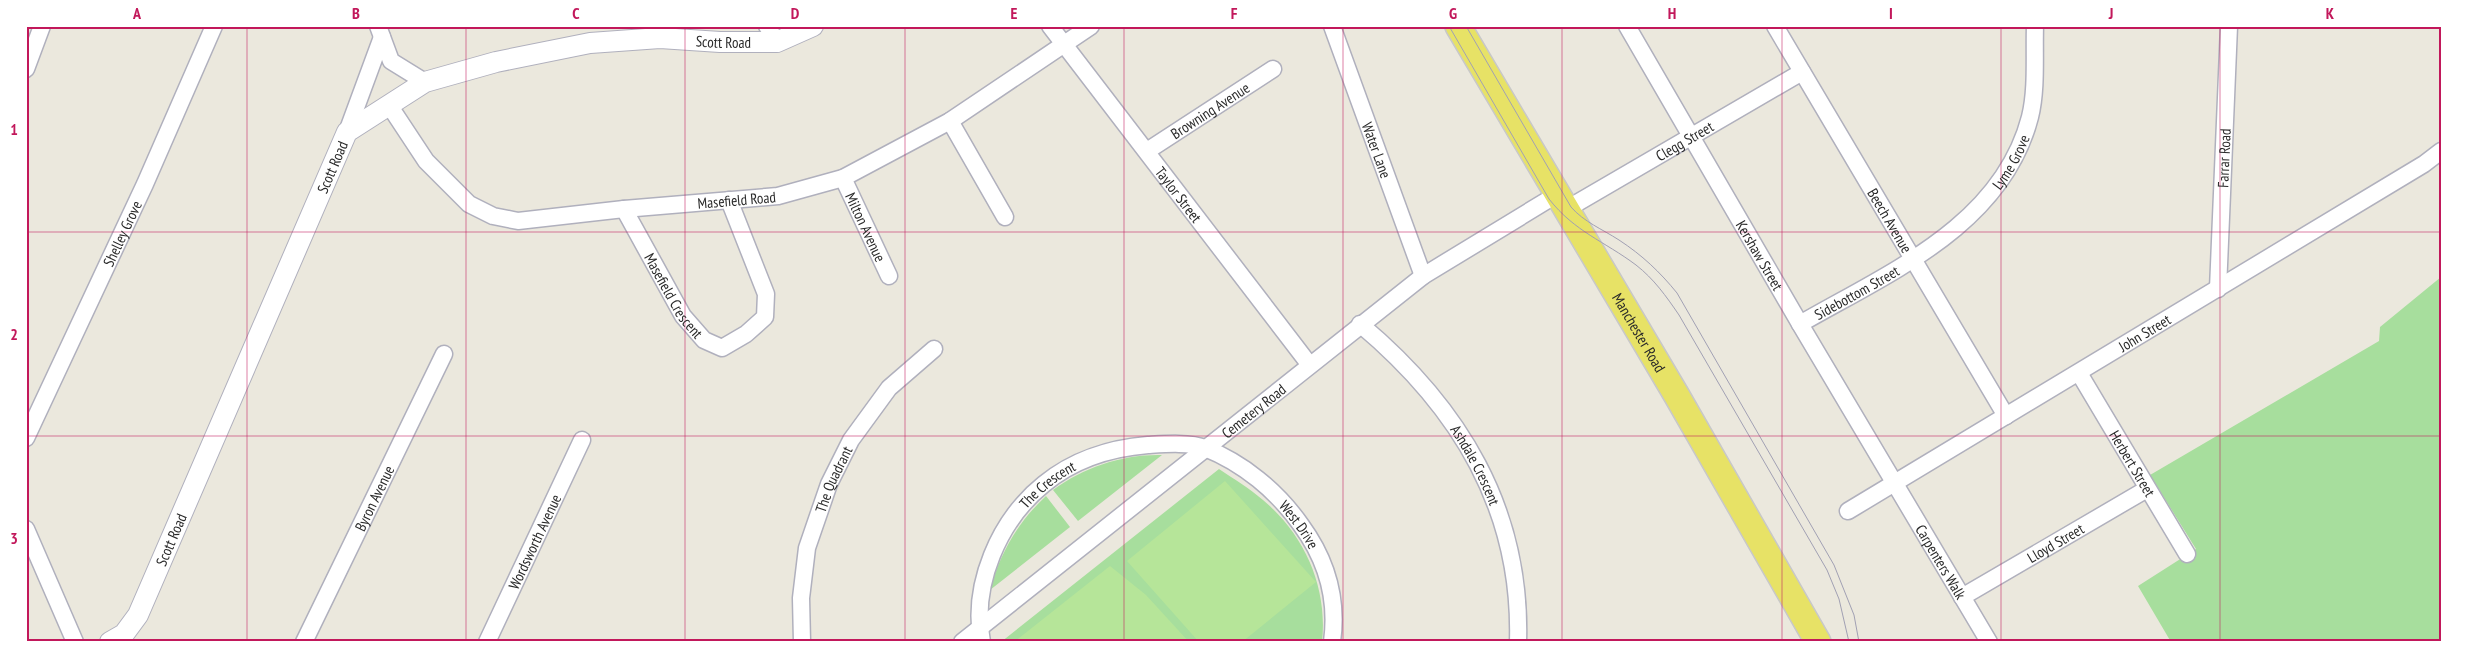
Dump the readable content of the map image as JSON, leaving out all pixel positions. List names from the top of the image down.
{
  "streets": {
    "main road": ["Manchester Road"],
    "street": [
      "Scott Road",
      "Browning Avenue",
      "Clegg Street",
      "Water Lane",
      "Farrar Road",
      "Lyme Grove",
      "Taylor Street",
      "Masefield Road",
      "Beech Avenue",
      "Milton Avenue",
      "Shelley Grove",
      "Kershaw Street",
      "Sidebottom Street",
      "Masefield Crescent",
      "John Street",
      "Cemetery Road",
      "Herbert Street",
      "Ashdale Crescent",
      "The Quadrant",
      "The Crescent",
      "Byron Avenue",
      "West Drive",
      "Wordsworth Avenue",
      "Lloyd Street",
      "Carpenters Walk"
    ]
  },
  "crossings": [
    ["Scott Road", "Masefield Road"],
    ["Browning Avenue", "Taylor Street"],
    ["Clegg Street", "Beech Avenue"],
    ["Clegg Street", "Kershaw Street"],
    ["Clegg Street", "Manchester Road"],
    ["Clegg Street", "Cemetery Road"],
    ["Water Lane", "Cemetery Road"],
    ["Farrar Road", "John Street"],
    ["Lyme Grove", "Beech Avenue"],
    ["Lyme Grove", "Sidebottom Street"],
    ["Taylor Street", "Masefield Road"],
    ["Taylor Street", "Cemetery Road"],
    ["Masefield Road", "Milton Avenue"],
    ["Masefield Road", "Masefield Crescent"],
    ["Beech Avenue", "Sidebottom Street"],
    ["Beech Avenue", "John Street"],
    ["Kershaw Street", "Sidebottom Street"],
    ["Kershaw Street", "John Street"],
    ["Kershaw Street", "Carpenters Walk"],
    ["John Street", "Herbert Street"],
    ["John Street", "Carpenters Walk"],
    ["Manchester Road", "Cemetery Road"],
    ["Cemetery Road", "Ashdale Crescent"],
    ["Cemetery Road", "The Crescent"],
    ["Cemetery Road", "West Drive"],
    ["Herbert Street", "Lloyd Street"],
    ["The Crescent", "West Drive"],
    ["Lloyd Street", "Carpenters Walk"]
  ],
  "grid": {
    "columns": [
      "A",
      "B",
      "C",
      "D",
      "E",
      "F",
      "G",
      "H",
      "I",
      "J",
      "K"
    ],
    "rows": ["1", "2", "3"]
  }
}
